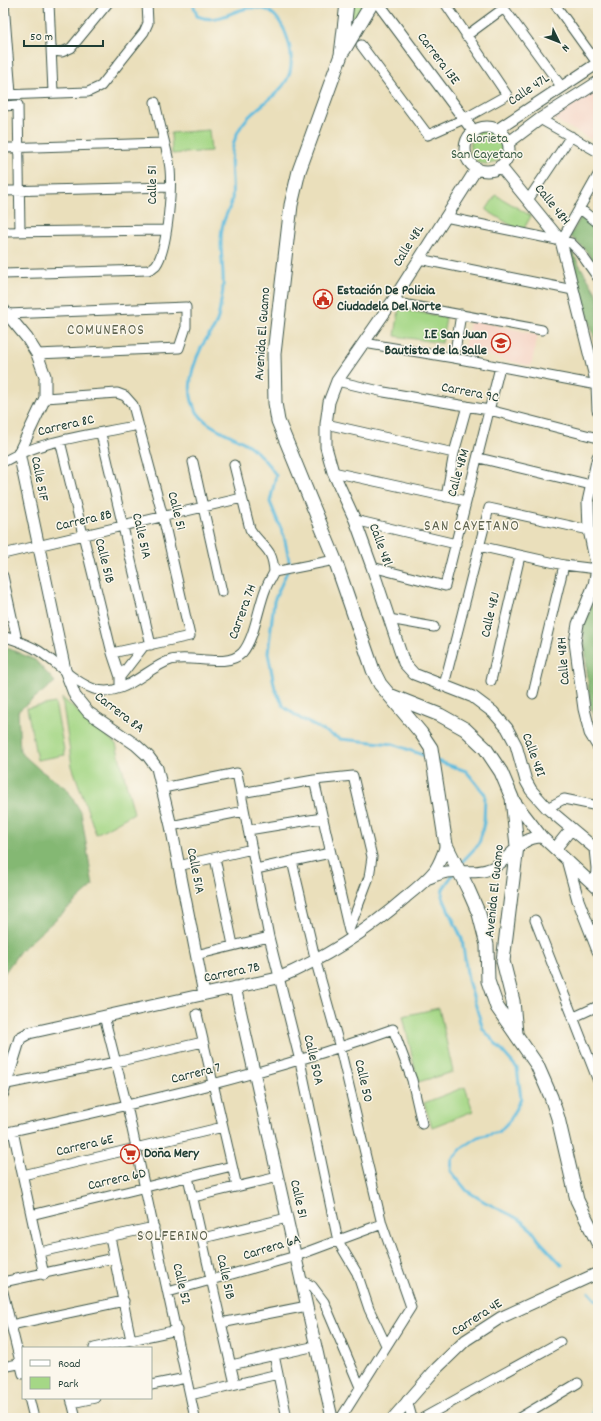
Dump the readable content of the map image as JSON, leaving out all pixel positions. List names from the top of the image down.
{
  "streets": {
    "main road": ["Avenida El Guamo"],
    "street": [
      "Carrera 13E",
      "Calle 47L",
      "Calle 51",
      "Calle 48H",
      "Calle 48L",
      "Carrera 9C",
      "Carrera 8C",
      "Calle 48M",
      "Calle 51F",
      "Carrera 8B",
      "Calle 51A",
      "Calle 48l",
      "Calle 51B",
      "Carrera 7H",
      "Calle 48J",
      "Carrera 8A",
      "Calle 48I",
      "Carrera 7B",
      "Calle 50A",
      "Carrera 7",
      "Calle 50",
      "Carrera 6E",
      "Carrera 6D",
      "Carrera 6A",
      "Calle 52",
      "Carrera 4E"
    ]
  },
  "crossings": [
    ["Carrera 13E", "Calle 47L"],
    ["Carrera 13E", "Calle 48H"],
    ["Carrera 13E", "Calle 48L"],
    ["Calle 47L", "Calle 48H"],
    ["Calle 47L", "Calle 48L"],
    ["Calle 51", "Carrera 8C"],
    ["Calle 51", "Calle 51F"],
    ["Calle 51", "Carrera 8B"],
    ["Calle 51", "Calle 51A"],
    ["Calle 51", "Carrera 7B"],
    ["Calle 51", "Carrera 7"],
    ["Calle 51", "Carrera 6A"],
    ["Calle 48H", "Calle 48L"],
    ["Calle 48L", "Carrera 9C"],
    ["Calle 48L", "Calle 48l"],
    ["Avenida El Guamo", "Carrera 7B"],
    ["Carrera 9C", "Calle 48M"],
    ["Carrera 8C", "Calle 51F"],
    ["Carrera 8C", "Calle 51A"],
    ["Carrera 8C", "Calle 51B"],
    ["Calle 48M", "Calle 48l"],
    ["Calle 51F", "Carrera 8B"],
    ["Calle 51F", "Carrera 8A"],
    ["Carrera 8B", "Calle 51A"],
    ["Carrera 8B", "Calle 51B"],
    ["Calle 51A", "Carrera 8A"],
    ["Calle 51A", "Carrera 7B"],
    ["Calle 51A", "Calle 50A"],
    ["Calle 48l", "Calle 48I"],
    ["Calle 51B", "Carrera 7H"],
    ["Calle 51B", "Carrera 8A"],
    ["Calle 51B", "Carrera 6D"],
    ["Calle 51B", "Carrera 6A"],
    ["Carrera 7H", "Carrera 8A"],
    ["Carrera 7B", "Calle 50A"],
    ["Carrera 7B", "Calle 50"],
    ["Carrera 7B", "Calle 52"],
    ["Calle 50A", "Carrera 7"],
    ["Calle 50A", "Calle 50"],
    ["Calle 50A", "Carrera 6A"],
    ["Carrera 7", "Calle 50"],
    ["Carrera 7", "Calle 52"],
    ["Calle 50", "Carrera 6A"],
    ["Carrera 6E", "Calle 52"],
    ["Carrera 6D", "Calle 52"],
    ["Carrera 6A", "Calle 52"]
  ],
  "districts": ["COMUNEROS", "SAN CAYETANO", "SOLFERINO"],
  "parks": ["Glorieta San Cayetano"],
  "places": {
    "public building": ["Estación De Policia Ciudadela Del Norte"],
    "school or university": ["I.E San Juan Bautista de la Salle"],
    "supermarket": ["Doña Mery"]
  },
  "legend": ["Road", "Park"],
  "scale_bar": "50 m",
  "north": "bottom right"
}
